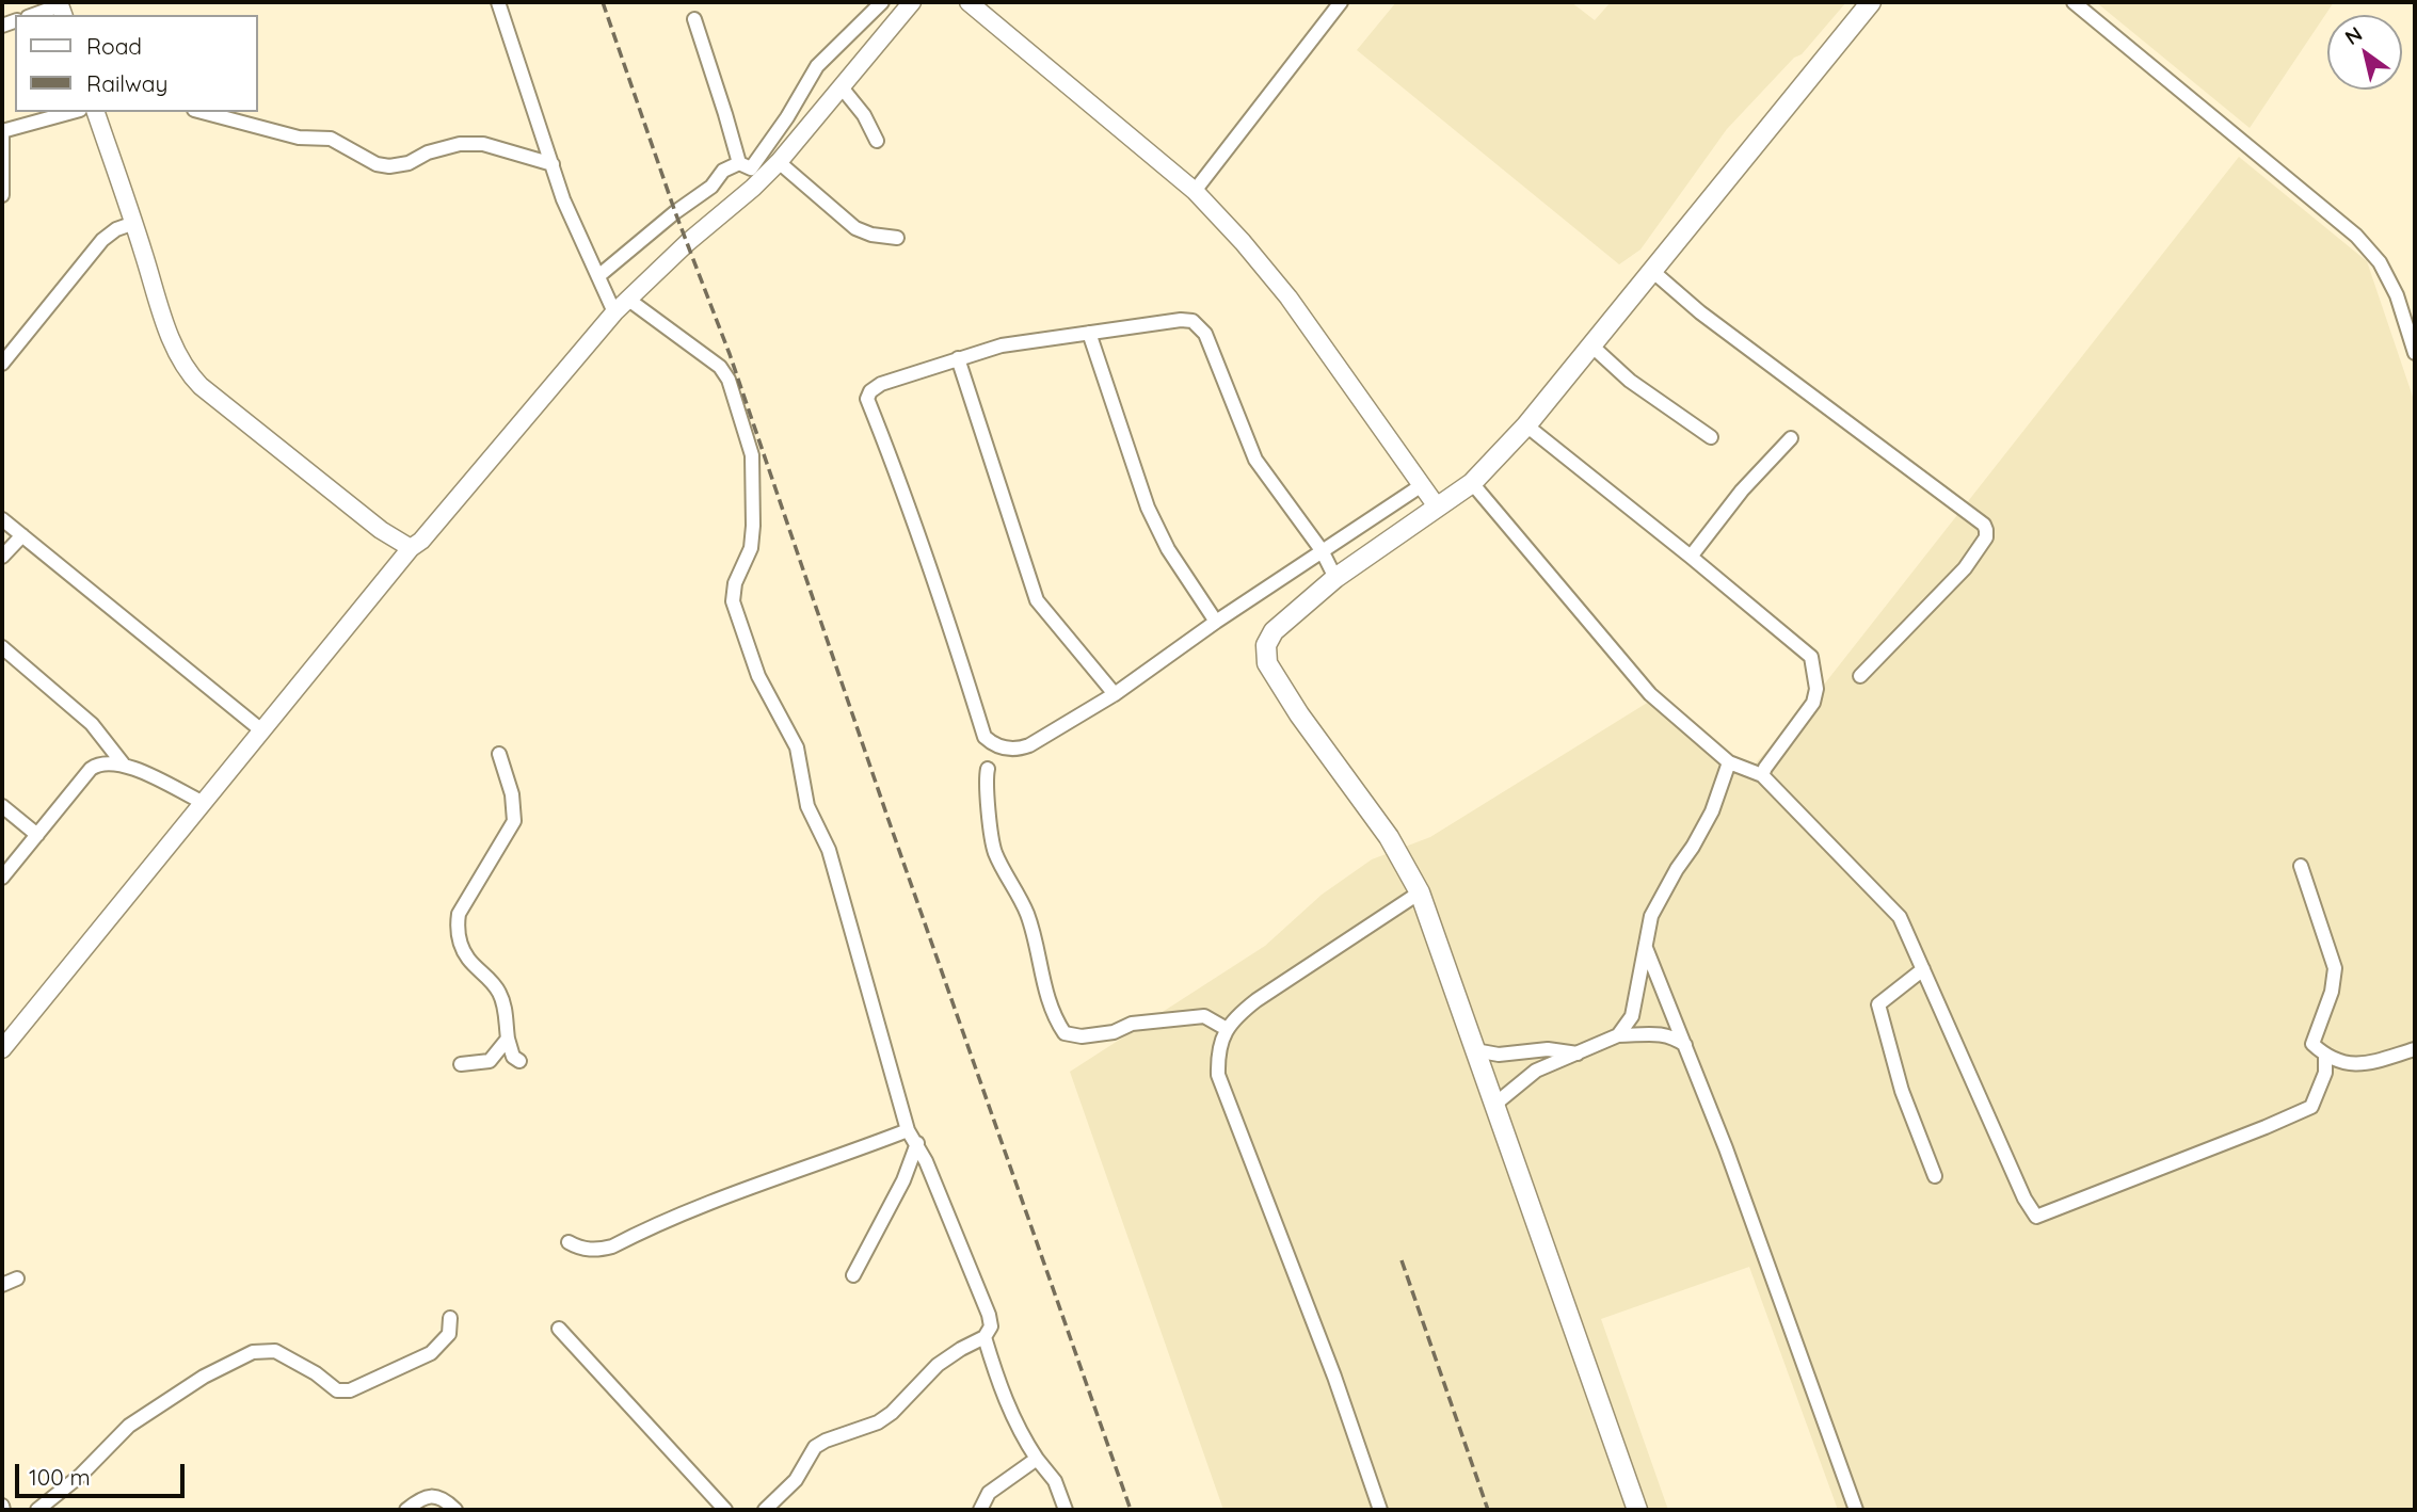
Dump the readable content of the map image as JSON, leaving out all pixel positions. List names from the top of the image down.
{
  "legend": ["Road", "Railway"],
  "scale_bar": "100 m",
  "north": "top left"
}
